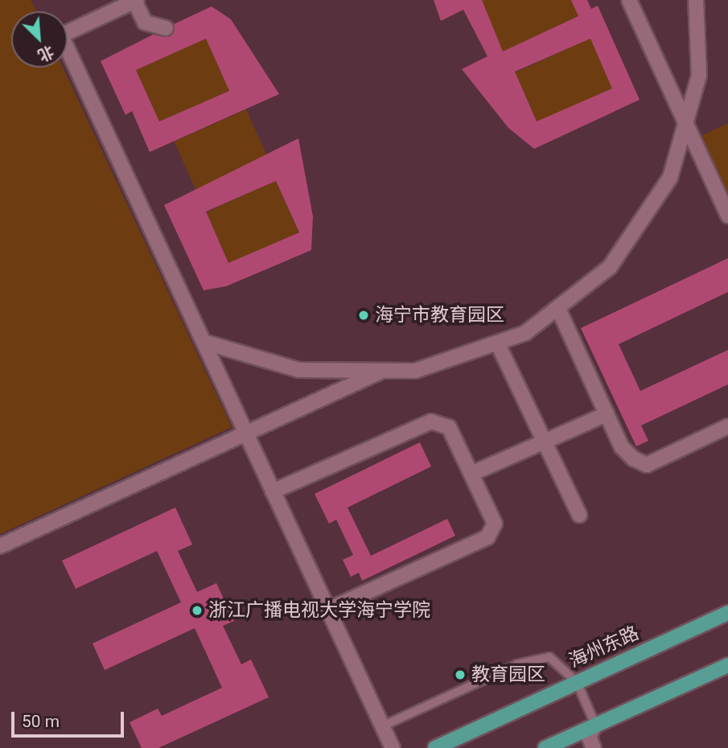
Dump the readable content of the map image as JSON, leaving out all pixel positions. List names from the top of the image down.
{
  "streets": {
    "main road": ["海州东路"]
  },
  "places": ["海宁市教育园区", "浙江广播电视大学海宁学院", "教育园区"],
  "scale_bar": "50 m",
  "north": "bottom right"
}
